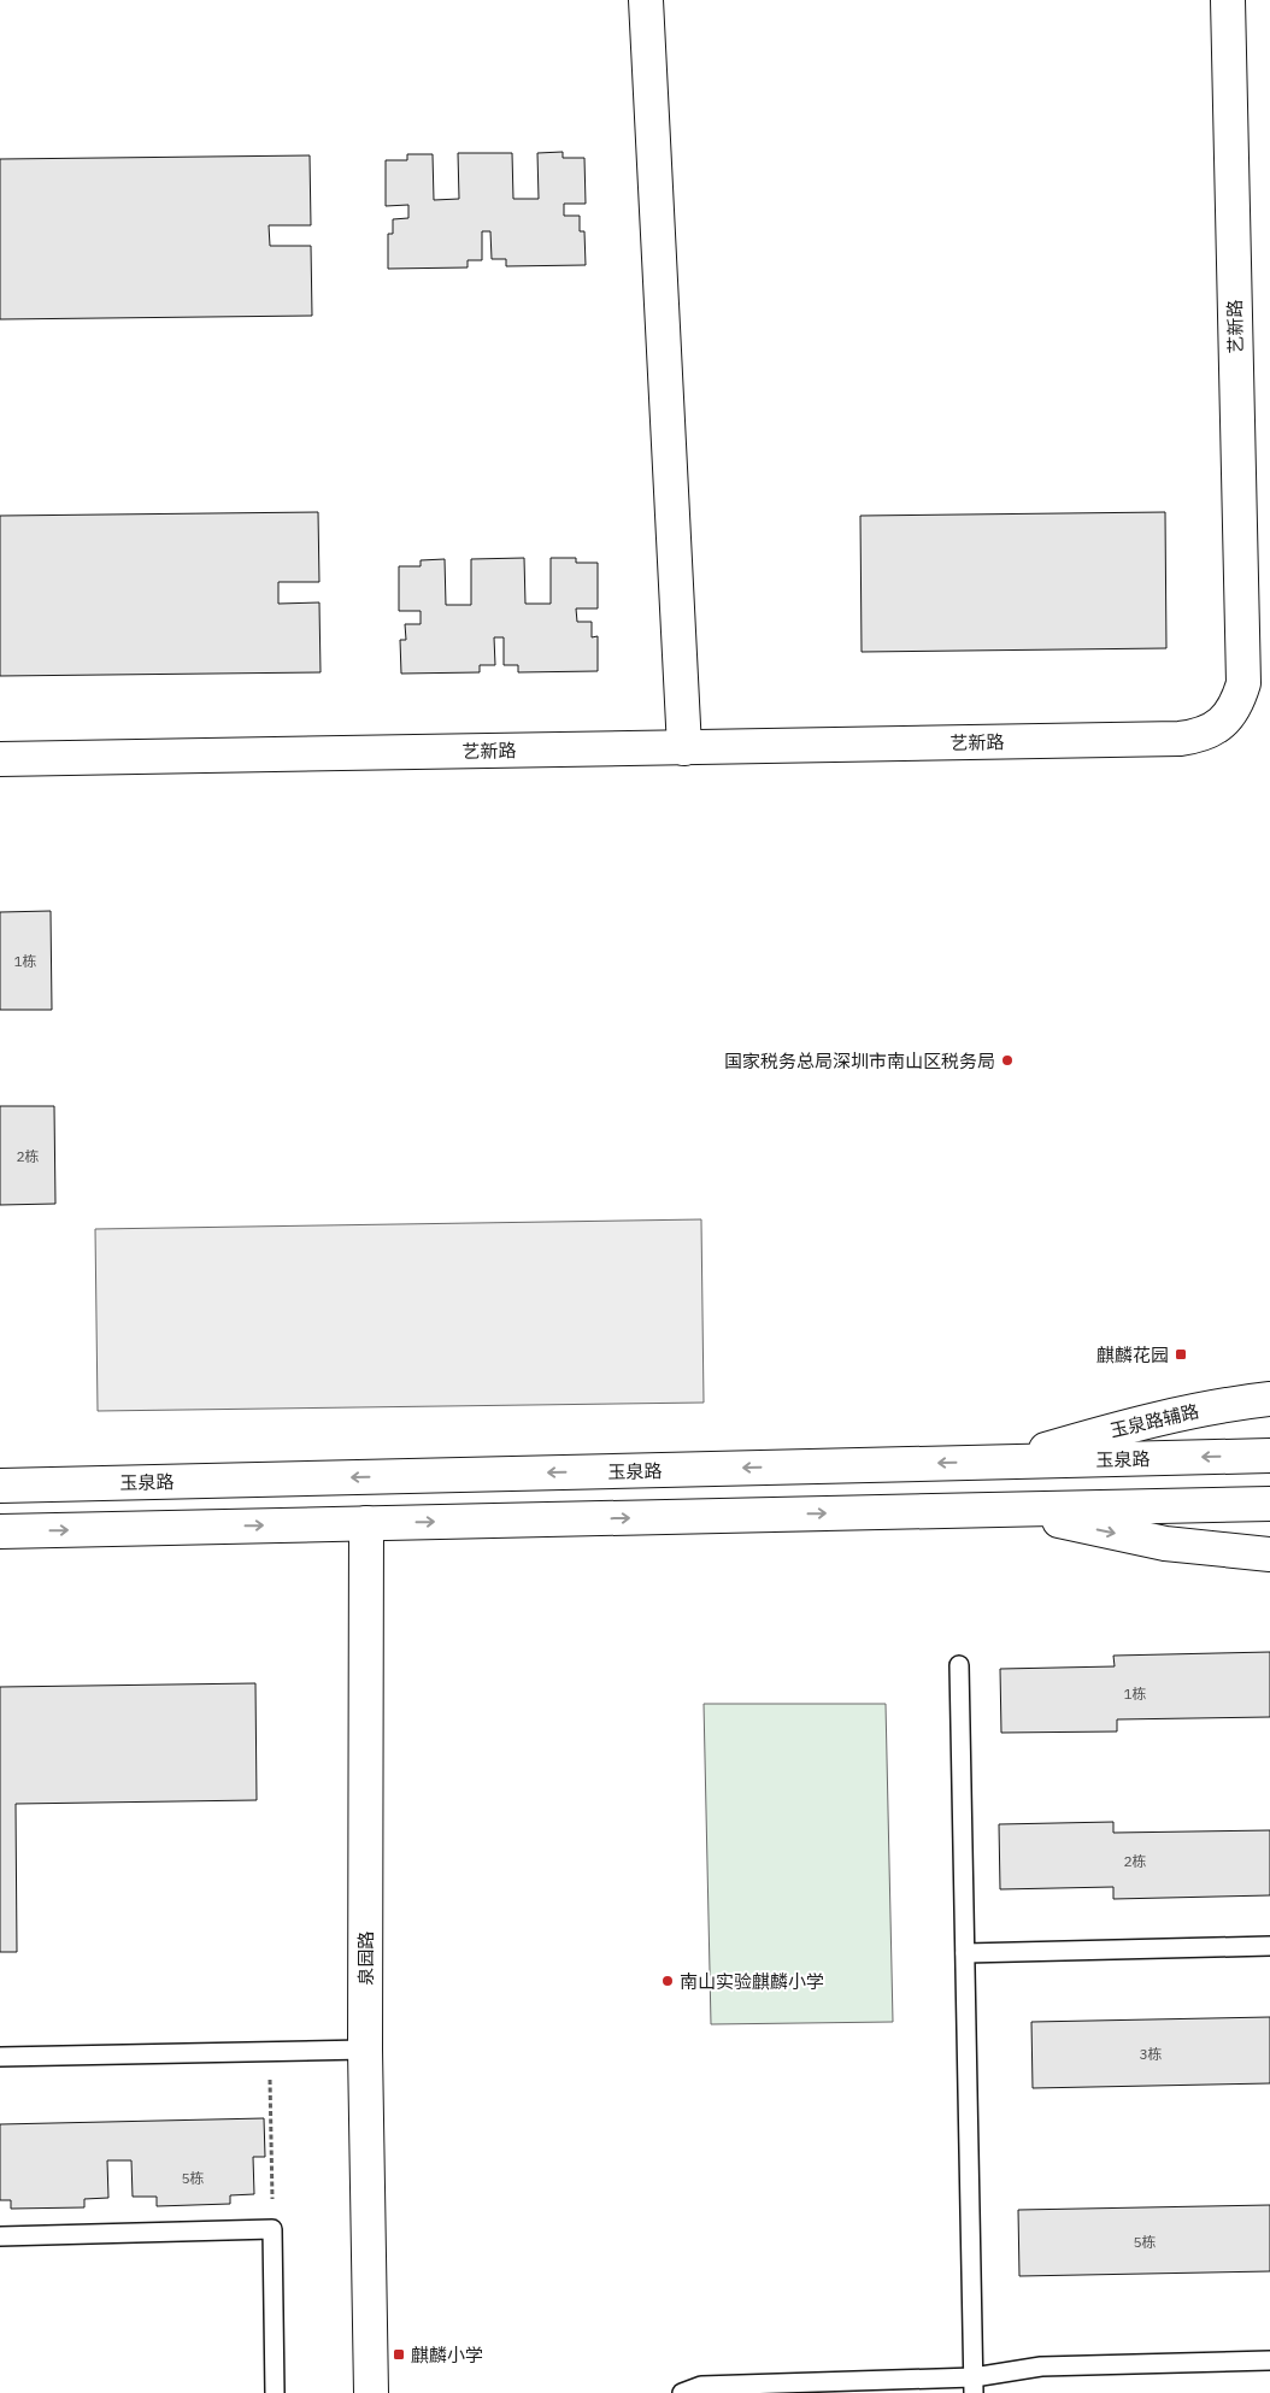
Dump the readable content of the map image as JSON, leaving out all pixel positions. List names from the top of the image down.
{
  "streets": {
    "street": [
      "艺新路",
      "玉泉路辅路",
      "玉泉路",
      "泉园路"
    ]
  },
  "crossings": [
    ["玉泉路辅路", "玉泉路"]
  ],
  "places": {
    "other": ["国家税务总局深圳市南山区税务局", "南山实验麒麟小学"],
    "transit": ["麒麟花园", "麒麟小学"]
  },
  "house_numbers": [
    "1栋",
    "2栋",
    "1栋",
    "2栋",
    "3栋",
    "5栋",
    "5栋"
  ]
}
